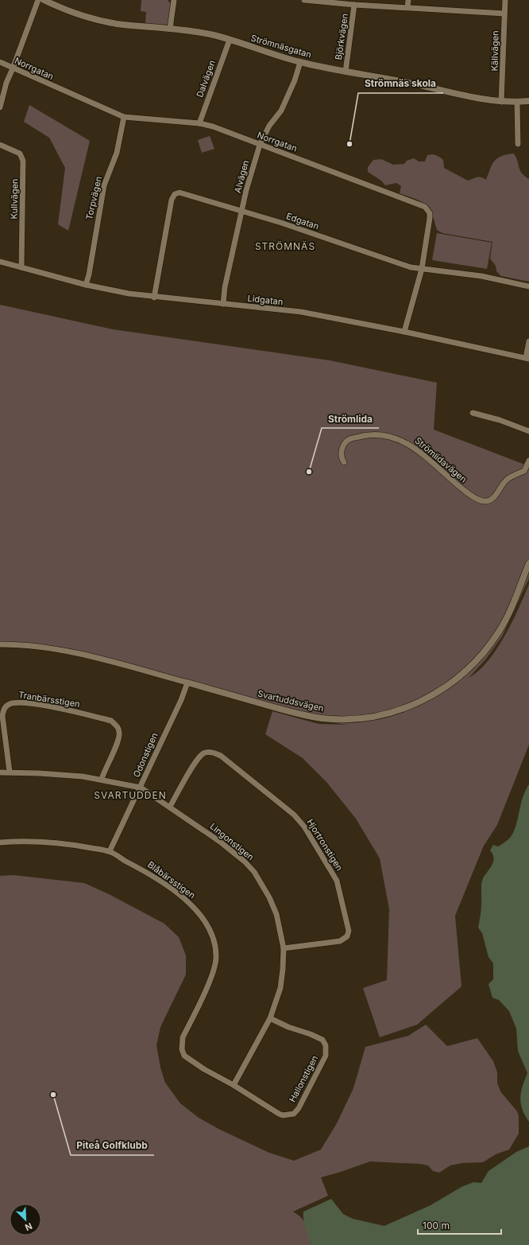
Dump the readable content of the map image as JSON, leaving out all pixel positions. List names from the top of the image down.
{
  "streets": {
    "street": [
      "Björkvägen",
      "Strömnäsgatan",
      "Källvägen",
      "Norrgatan",
      "Dalvägen",
      "Alvägen",
      "Torpvägen",
      "Kullvägen",
      "Edgatan",
      "Lidgatan",
      "Strömlidavägen",
      "Tranbärsstigen",
      "Svartuddsvägen",
      "Odonstigen",
      "Lingonstigen",
      "Hjortronstigen",
      "Blåbärsstigen",
      "Hallonstigen"
    ]
  },
  "crossings": [
    ["Björkvägen", "Strömnäsgatan"],
    ["Strömnäsgatan", "Källvägen"],
    ["Strömnäsgatan", "Dalvägen"],
    ["Strömnäsgatan", "Alvägen"],
    ["Norrgatan", "Dalvägen"],
    ["Norrgatan", "Alvägen"],
    ["Norrgatan", "Torpvägen"],
    ["Norrgatan", "Edgatan"],
    ["Norrgatan", "Lidgatan"],
    ["Alvägen", "Edgatan"],
    ["Alvägen", "Lidgatan"],
    ["Torpvägen", "Lidgatan"],
    ["Kullvägen", "Lidgatan"],
    ["Edgatan", "Lidgatan"],
    ["Tranbärsstigen", "Lingonstigen"],
    ["Svartuddsvägen", "Odonstigen"],
    ["Odonstigen", "Lingonstigen"],
    ["Odonstigen", "Blåbärsstigen"],
    ["Lingonstigen", "Hjortronstigen"],
    ["Lingonstigen", "Blåbärsstigen"],
    ["Lingonstigen", "Hallonstigen"],
    ["Blåbärsstigen", "Hallonstigen"]
  ],
  "districts": ["STRÖMNÄS", "SVARTUDDEN"],
  "places": ["Strömnäs skola", "Strömlida", "Piteå Golfklubb"],
  "scale_bar": "100 m",
  "north": "bottom right"
}
